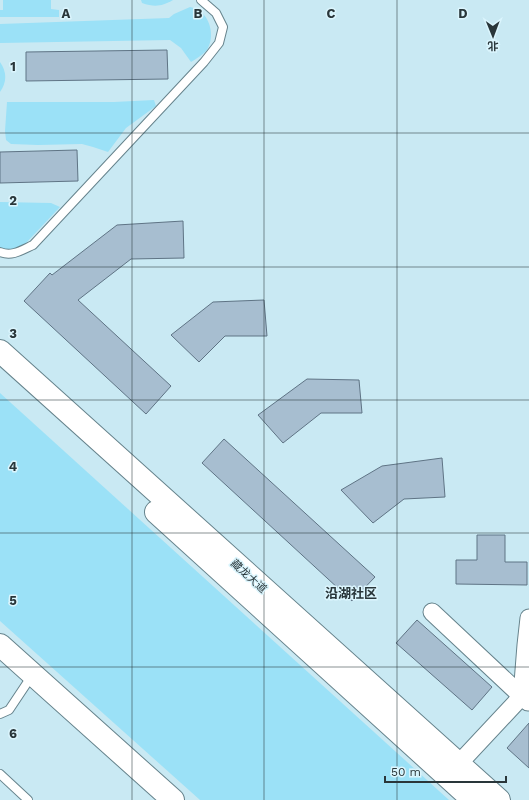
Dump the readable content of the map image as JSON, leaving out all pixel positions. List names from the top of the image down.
{
  "streets": {
    "main road": ["藏龙大道"]
  },
  "districts": ["沿湖社区"],
  "scale_bar": "50 m",
  "north": "bottom",
  "grid": {
    "columns": [
      "A",
      "B",
      "C",
      "D"
    ],
    "rows": [
      "1",
      "2",
      "3",
      "4",
      "5",
      "6"
    ]
  }
}
